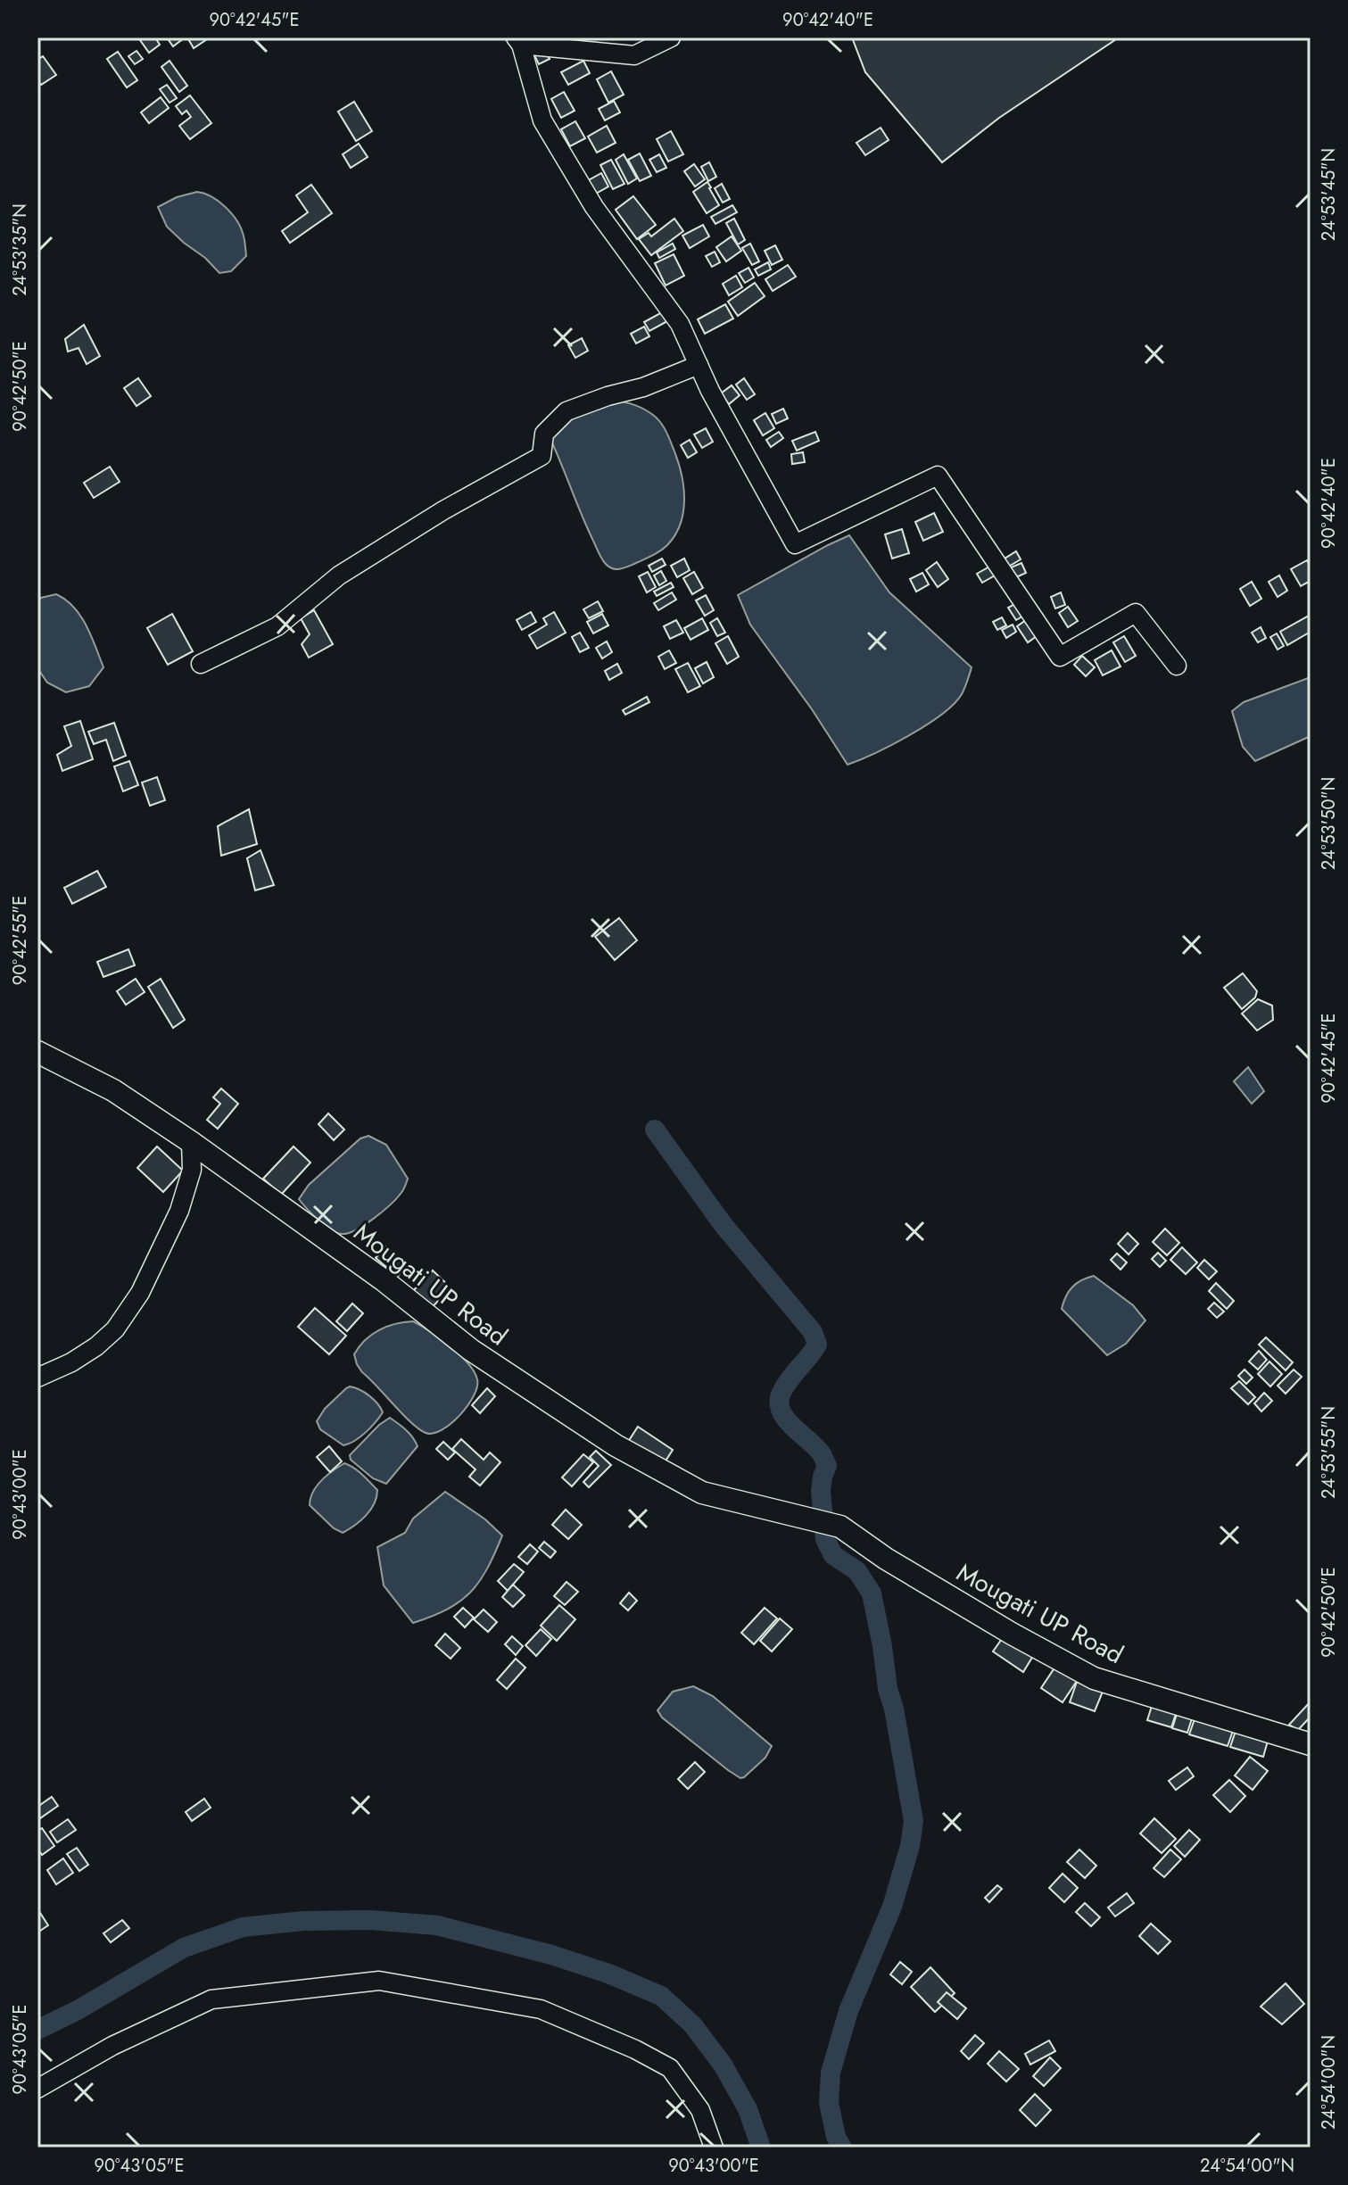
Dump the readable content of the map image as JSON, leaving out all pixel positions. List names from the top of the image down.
{
  "streets": {
    "street": ["Mougati UP Road"]
  },
  "coordinates": [
    "90°42'45\"E",
    "90°42'40\"E",
    "24°53'45\"N",
    "24°53'35\"N",
    "90°42'50\"E",
    "24°53'50\"N",
    "90°42'55\"E",
    "24°53'55\"N",
    "90°43'00\"E",
    "90°43'05\"E",
    "24°54'00\"N"
  ]
}
